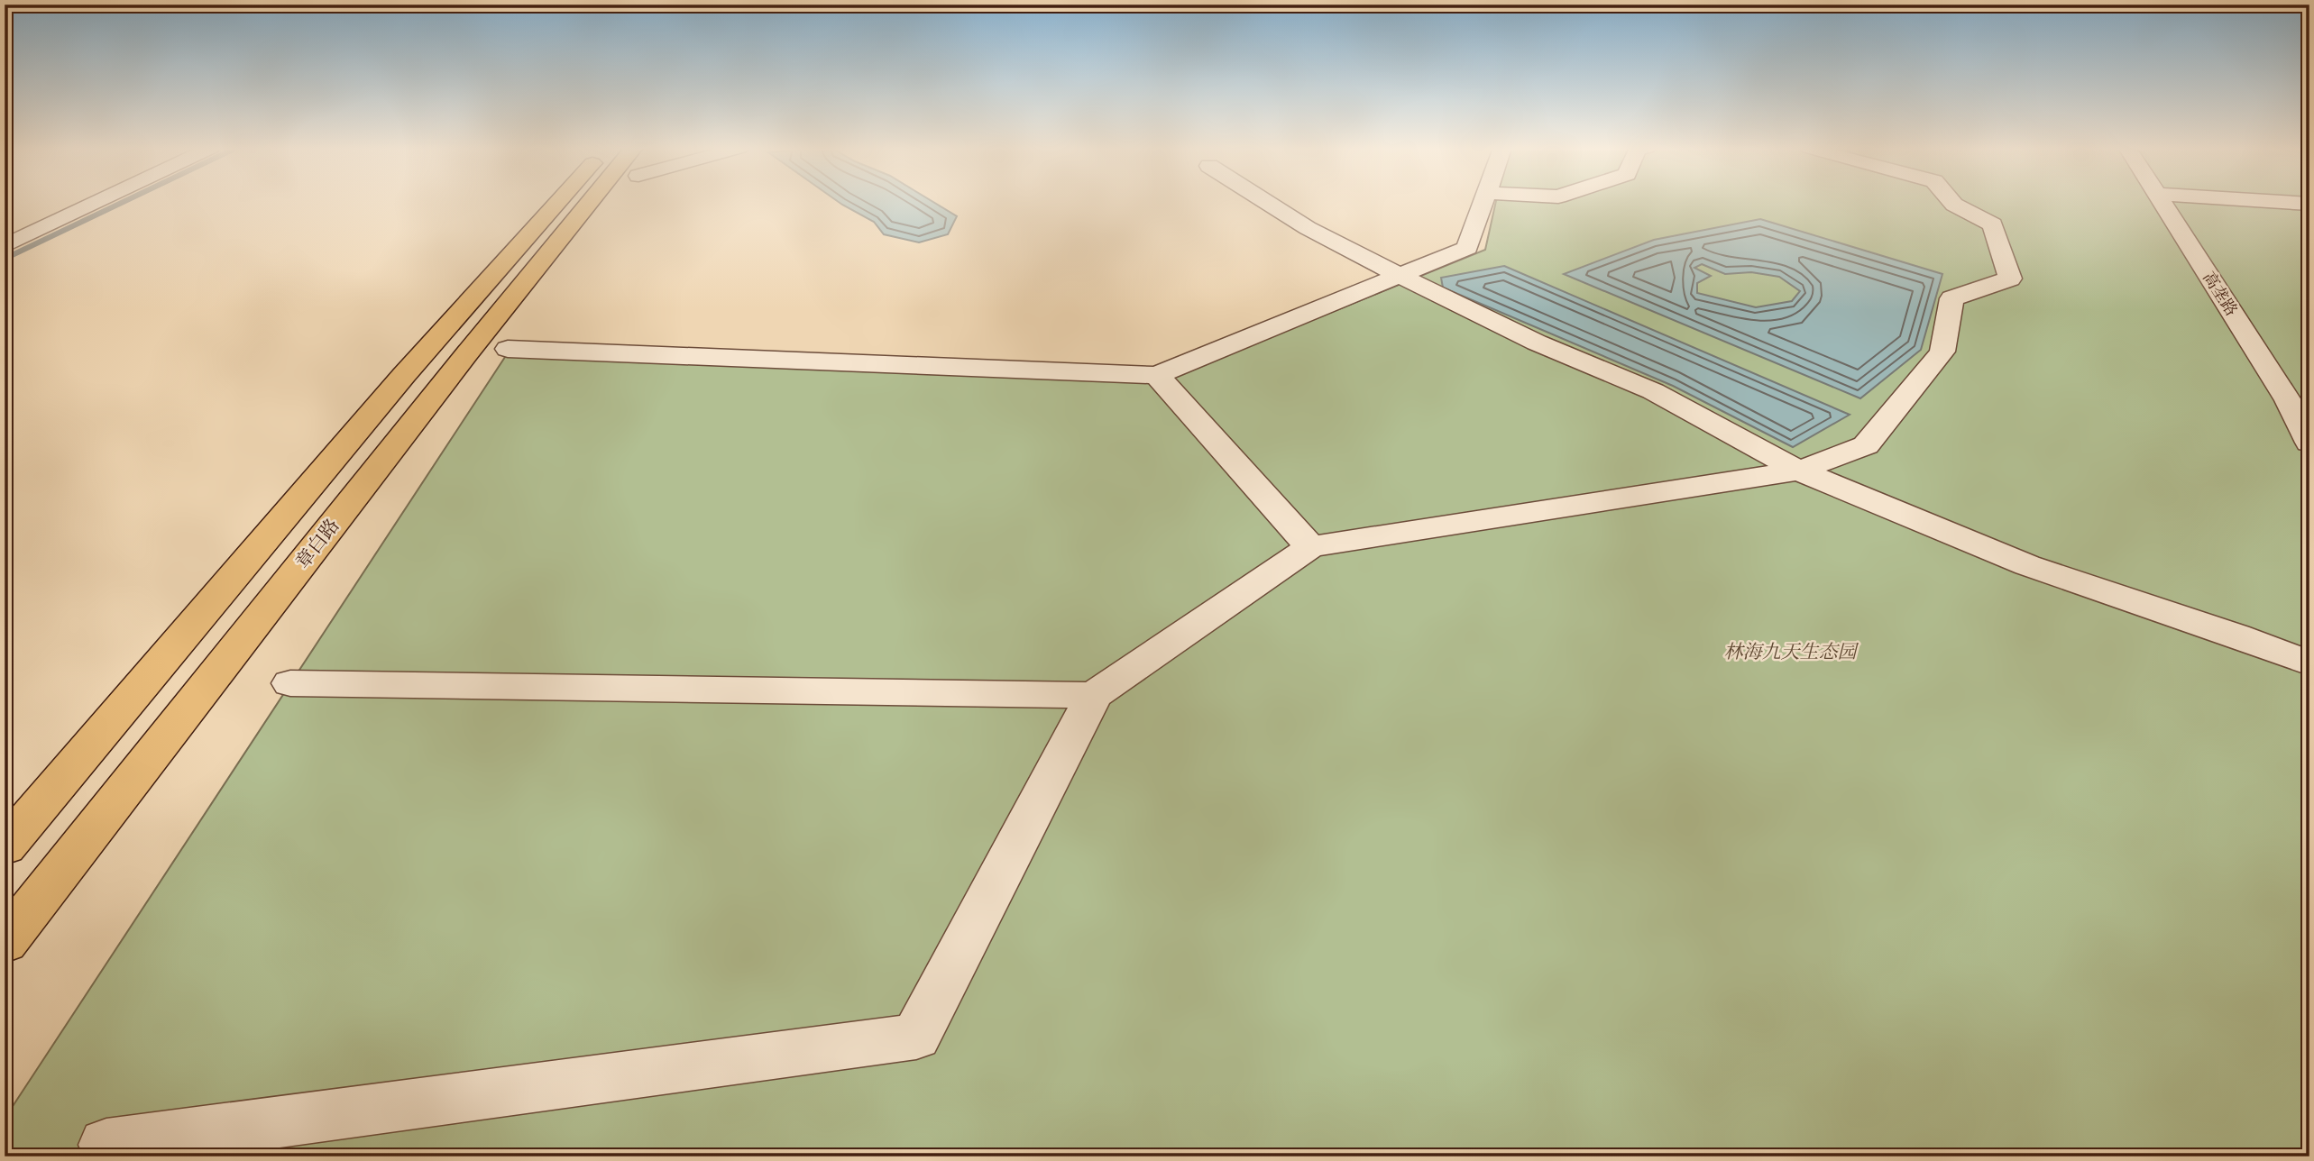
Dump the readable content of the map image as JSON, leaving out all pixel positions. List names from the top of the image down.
{
  "streets": {
    "highway": ["章白路"],
    "street": ["高垄路"]
  },
  "parks": ["林海九天生态园"]
}
